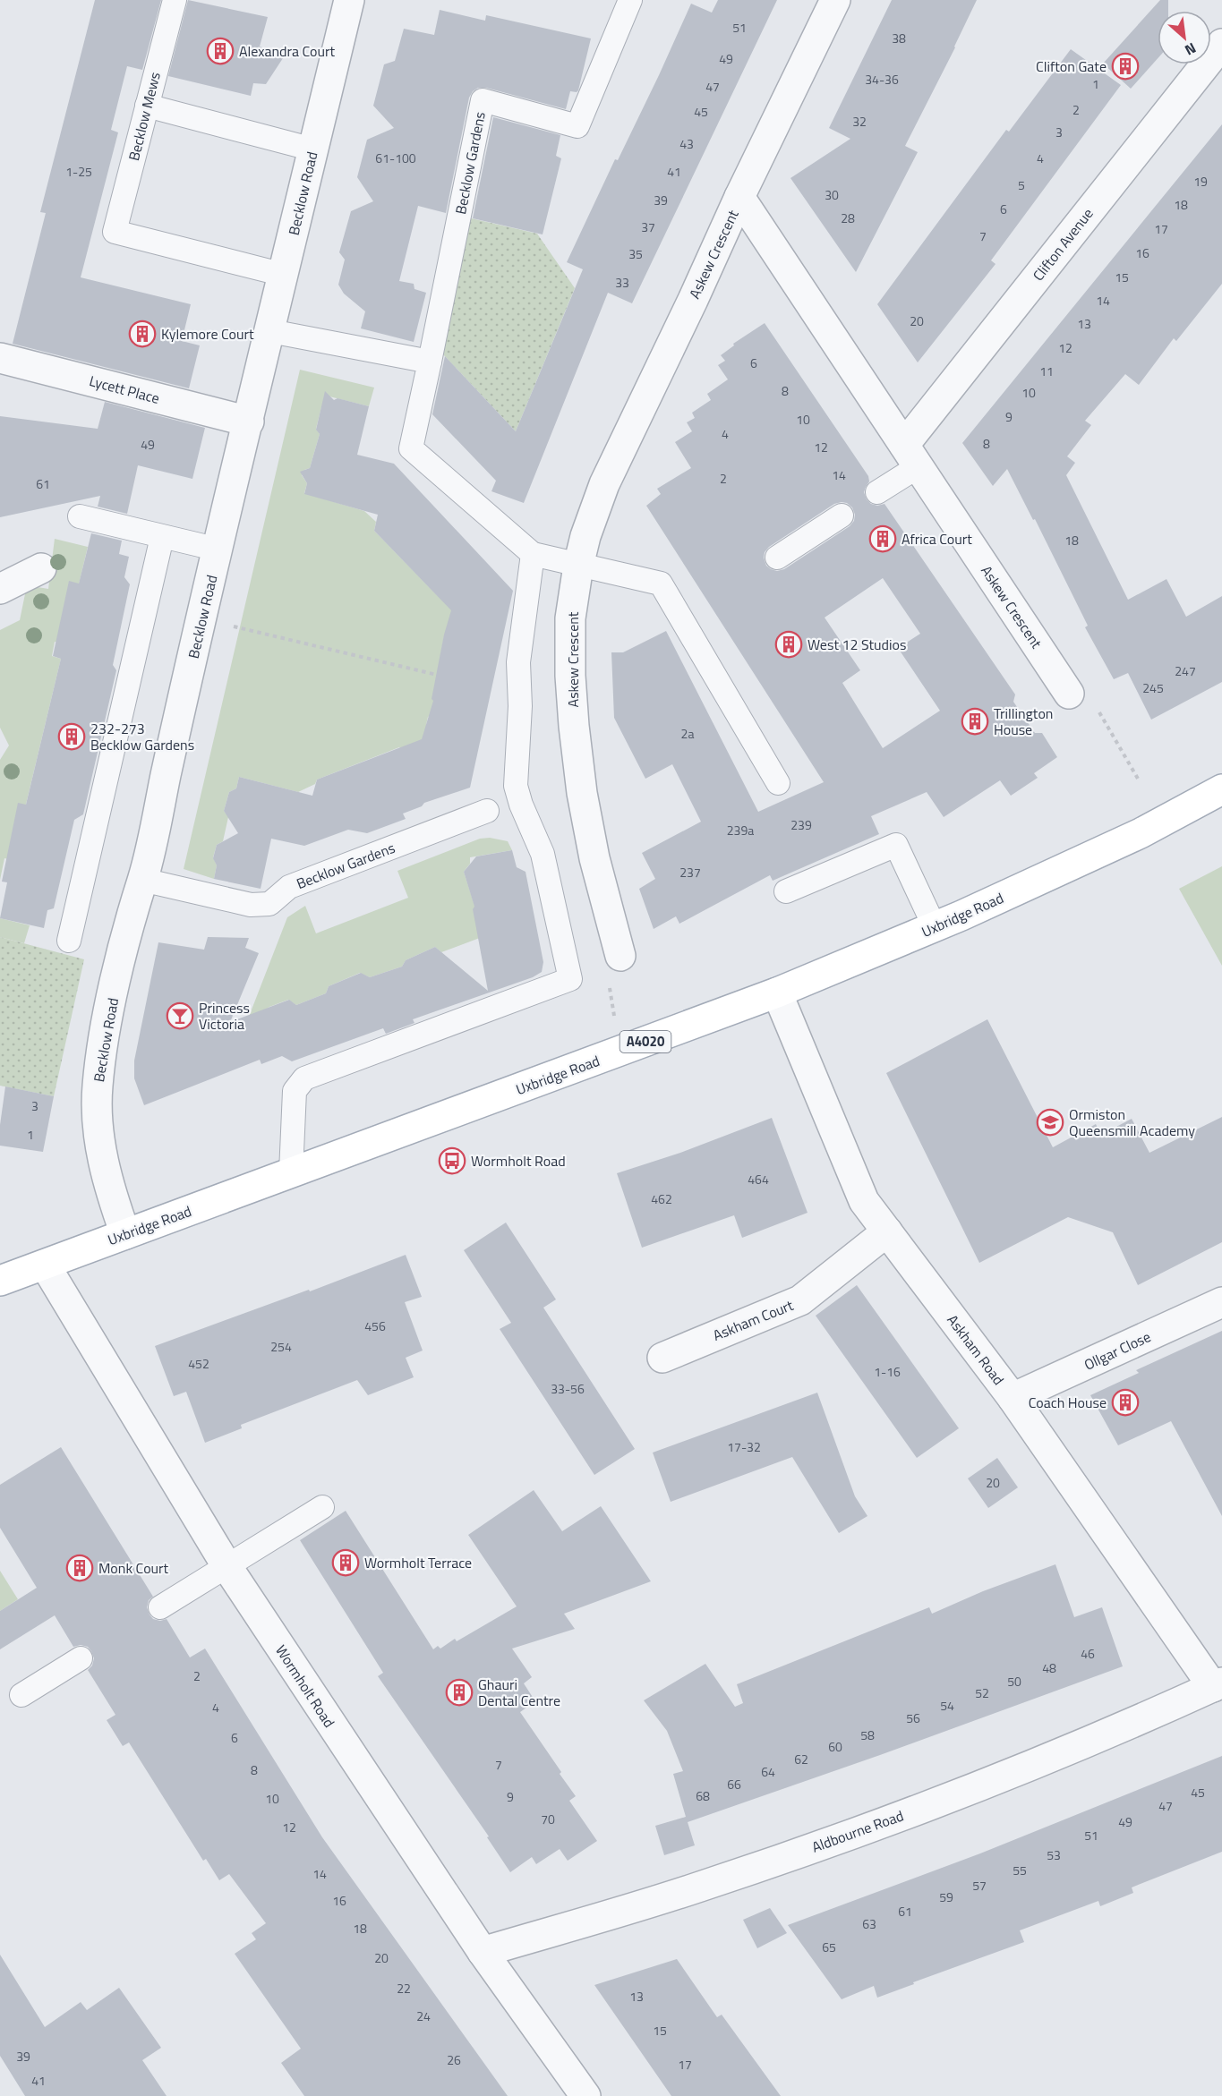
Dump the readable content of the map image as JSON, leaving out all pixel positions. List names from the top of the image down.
{
  "streets": {
    "main road": ["Uxbridge Road", "A4020"],
    "street": [
      "Becklow Road",
      "Clifton Avenue",
      "Askew Crescent",
      "Lycett Place",
      "Askham Court",
      "Askham Road",
      "Ollgar Close",
      "Wormholt Road",
      "Aldbourne Road"
    ],
    "lane": ["Becklow Mews", "Becklow Gardens"]
  },
  "crossings": [
    ["Becklow Mews", "Becklow Road"],
    ["Becklow Gardens", "Becklow Road"],
    ["Becklow Gardens", "Askew Crescent"],
    ["Becklow Road", "Lycett Place"],
    ["Becklow Road", "Uxbridge Road"],
    ["Clifton Avenue", "Askew Crescent"],
    ["Uxbridge Road", "Askham Road"],
    ["Uxbridge Road", "Wormholt Road"],
    ["Askham Court", "Askham Road"],
    ["Askham Road", "Ollgar Close"],
    ["Askham Road", "Aldbourne Road"],
    ["Wormholt Road", "Aldbourne Road"]
  ],
  "places": {
    "building": [
      "Alexandra Court",
      "Clifton Gate",
      "Kylemore Court",
      "Africa Court",
      "West 12 Studios",
      "Trillington House",
      "232-273 Becklow Gardens",
      "Coach House",
      "Wormholt Terrace",
      "Monk Court",
      "Ghauri Dental Centre"
    ],
    "bar": ["Princess Victoria"],
    "school or university": ["Ormiston Queensmill Academy"],
    "bus stop": ["Wormholt Road"]
  },
  "house_numbers": [
    "51",
    "38",
    "49",
    "34-36",
    "1",
    "47",
    "2",
    "45",
    "32",
    "3",
    "43",
    "61-100",
    "4",
    "1-25",
    "41",
    "19",
    "5",
    "30",
    "39",
    "18",
    "6",
    "28",
    "37",
    "17",
    "7",
    "16",
    "35",
    "15",
    "33",
    "14",
    "20",
    "13",
    "12",
    "6",
    "11",
    "8",
    "10",
    "9",
    "10",
    "4",
    "8",
    "49",
    "12",
    "14",
    "2",
    "61",
    "18",
    "247",
    "245",
    "2a",
    "239",
    "239a",
    "237",
    "3",
    "1",
    "464",
    "462",
    "456",
    "254",
    "452",
    "1-16",
    "33-56",
    "17-32",
    "20",
    "46",
    "48",
    "2",
    "50",
    "52",
    "54",
    "4",
    "56",
    "58",
    "6",
    "60",
    "62",
    "7",
    "8",
    "64",
    "66",
    "45",
    "68",
    "9",
    "10",
    "47",
    "70",
    "49",
    "12",
    "51",
    "53",
    "55",
    "14",
    "57",
    "59",
    "16",
    "61",
    "63",
    "18",
    "65",
    "20",
    "22",
    "13",
    "24",
    "15",
    "39",
    "26",
    "17",
    "41"
  ],
  "north": "bottom right"
}
